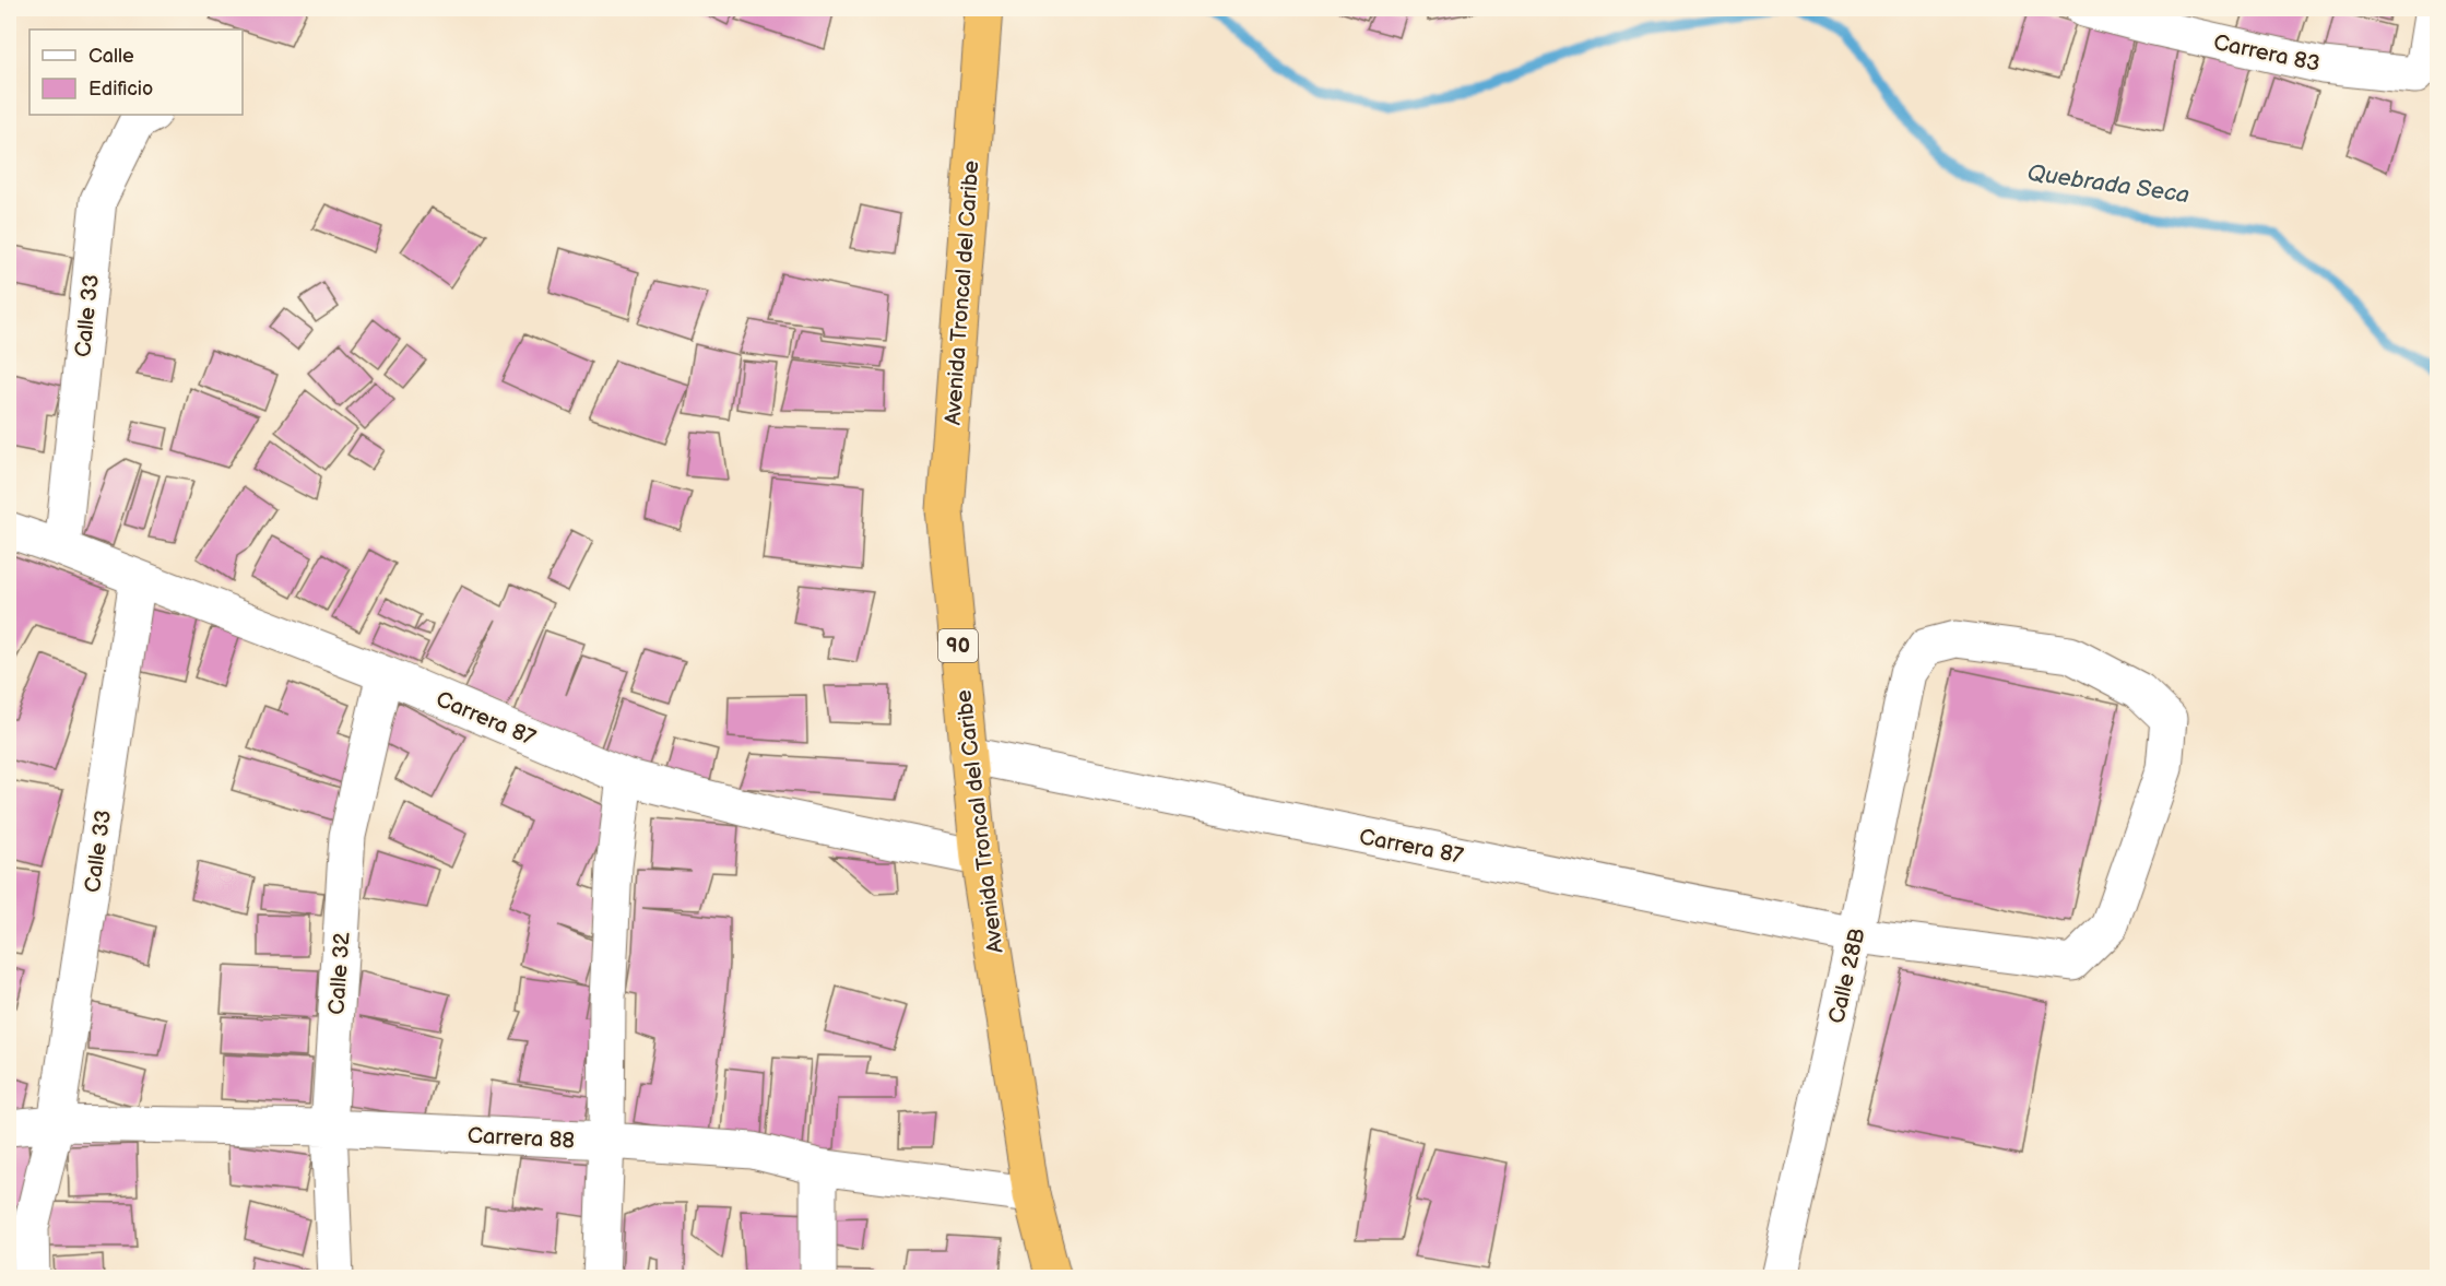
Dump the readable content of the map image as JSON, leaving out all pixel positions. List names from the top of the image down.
{
  "streets": {
    "highway": ["Avenida Troncal del Caribe", "90"],
    "street": [
      "Carrera 83",
      "Calle 33",
      "Carrera 87",
      "Calle 32",
      "Calle 28B",
      "Carrera 88"
    ]
  },
  "crossings": [
    ["Avenida Troncal del Caribe", "Carrera 87"],
    ["Avenida Troncal del Caribe", "Carrera 88"],
    ["Calle 33", "Carrera 87"],
    ["Calle 33", "Carrera 88"],
    ["Carrera 87", "Calle 32"],
    ["Carrera 87", "Calle 28B"],
    ["Calle 32", "Carrera 88"]
  ],
  "water": ["Quebrada Seca"],
  "legend": ["Calle", "Edificio"]
}
